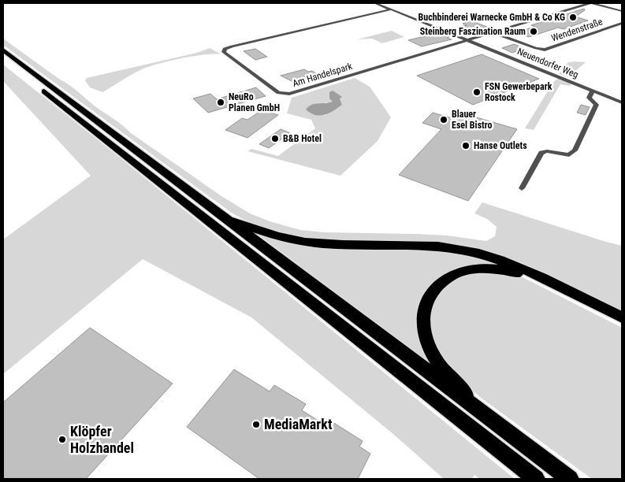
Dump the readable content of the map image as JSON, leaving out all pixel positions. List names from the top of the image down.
{
  "streets": {
    "street": ["Wendenstraße", "Neuendorfer Weg", "Am Handelspark"]
  },
  "crossings": [
    ["Neuendorfer Weg", "Am Handelspark"]
  ],
  "places": [
    "Buchbinderei Warnecke GmbH & Co KG",
    "Steinberg Faszination Raum",
    "FSN Gewerbepark Rostock",
    "NeuRo Planen GmbH",
    "Blauer Esel Bistro",
    "B&B Hotel",
    "Hanse Outlets",
    "MediaMarkt",
    "Klöpfer Holzhandel"
  ]
}
